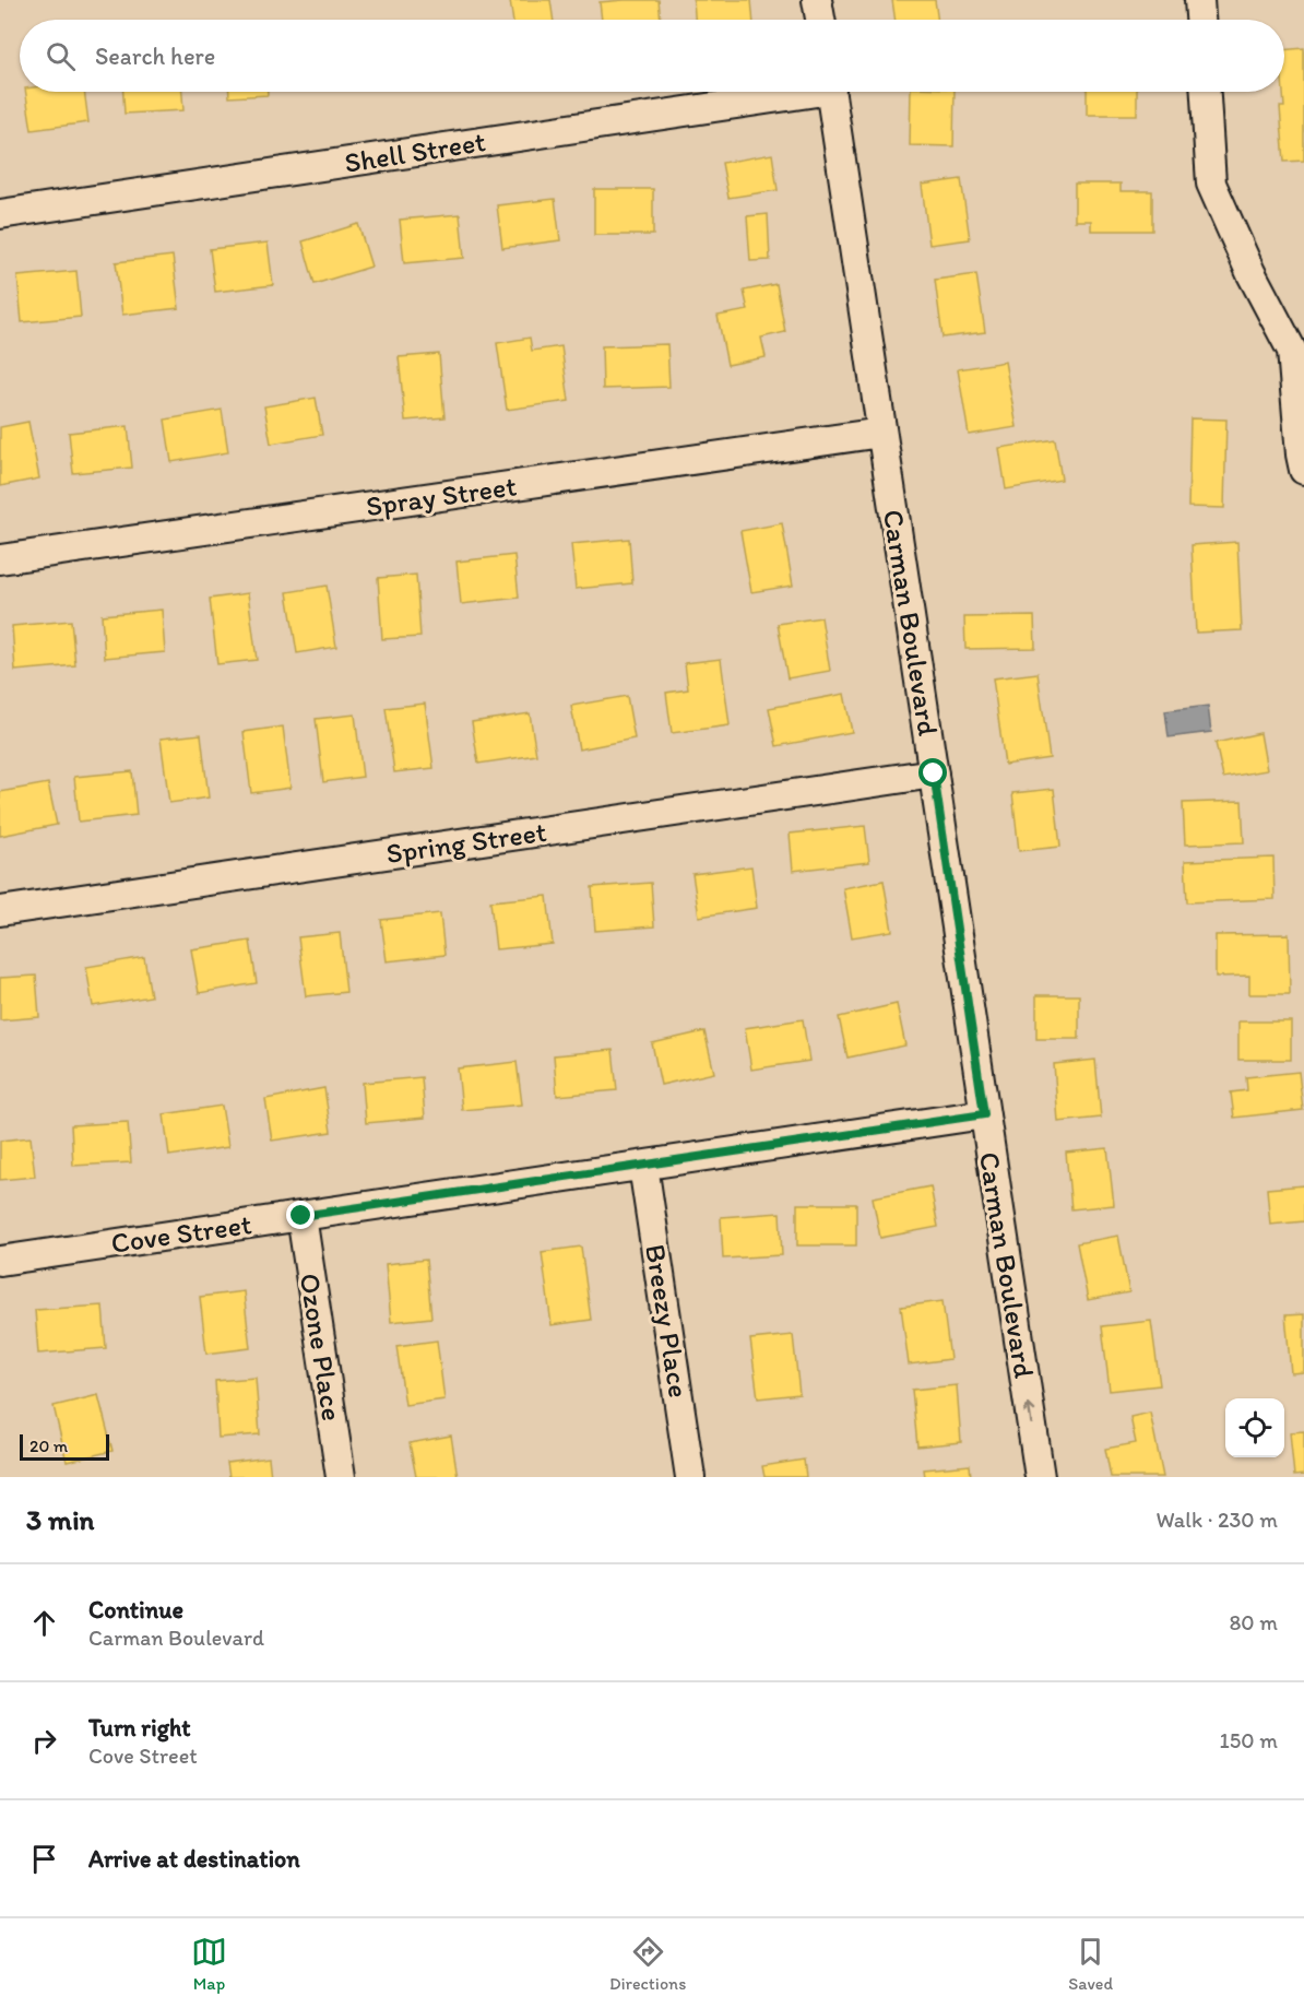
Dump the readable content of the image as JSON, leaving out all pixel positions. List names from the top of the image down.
{
  "streets": {
    "street": [
      "Shell Street",
      "Spray Street",
      "Carman Boulevard",
      "Spring Street",
      "Cove Street",
      "Breezy Place",
      "Ozone Place"
    ]
  },
  "crossings": [
    ["Spray Street", "Carman Boulevard"],
    ["Carman Boulevard", "Spring Street"],
    ["Carman Boulevard", "Cove Street"],
    ["Cove Street", "Breezy Place"],
    ["Cove Street", "Ozone Place"]
  ],
  "scale_bar": "20 m",
  "page": {
    "search": "Search here",
    "scale": "20 m",
    "heading": ["3 min", "Walk · 230 m"],
    "list": [
      ["Continue", "Carman Boulevard", "80 m"],
      ["Turn right", "Cove Street", "150 m"],
      "Arrive at destination"
    ],
    "nav": ["Map", "Directions", "Saved"]
  }
}
